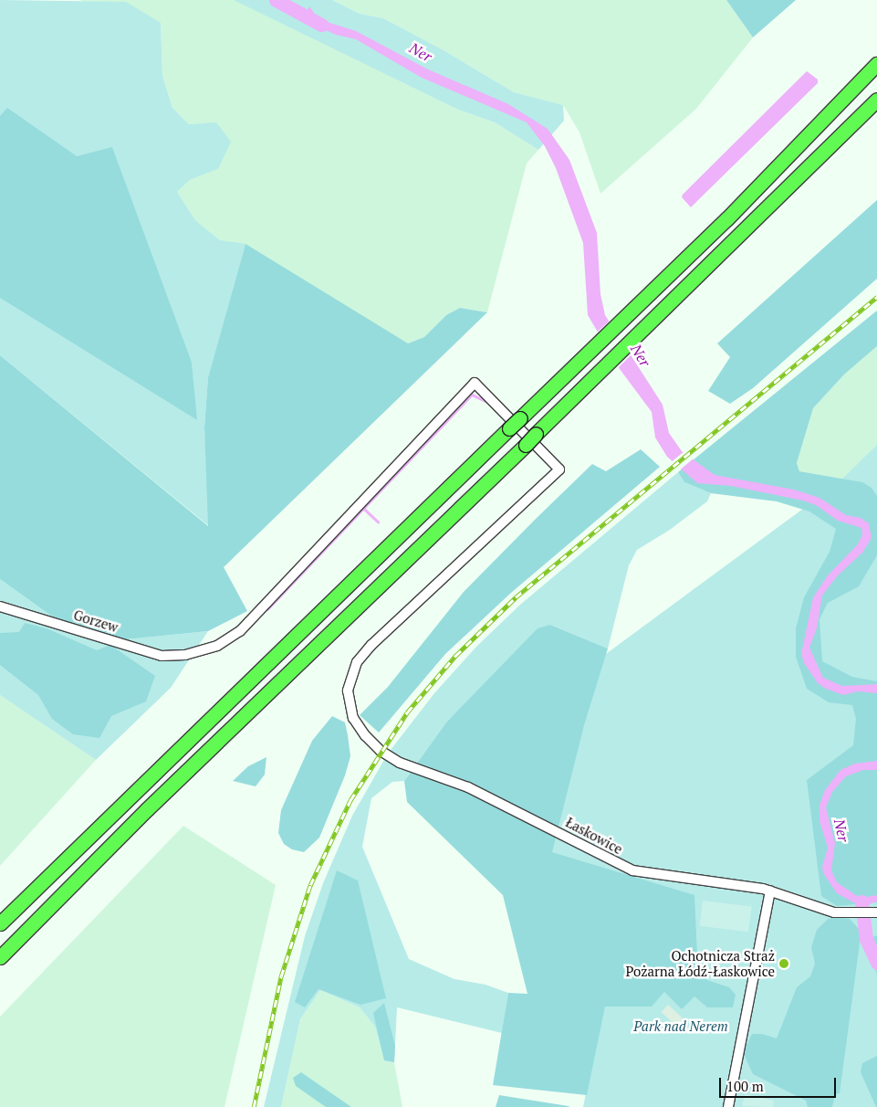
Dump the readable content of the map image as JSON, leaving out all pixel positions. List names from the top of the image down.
{
  "streets": {
    "street": ["Gorzew", "Łaskowice"]
  },
  "crossings": [
    ["Gorzew", "Łaskowice"]
  ],
  "water": ["Ner"],
  "parks": ["Park nad Nerem"],
  "places": ["Ochotnicza Straż Pożarna Łódź-Łaskowice"],
  "scale_bar": "100 m"
}
